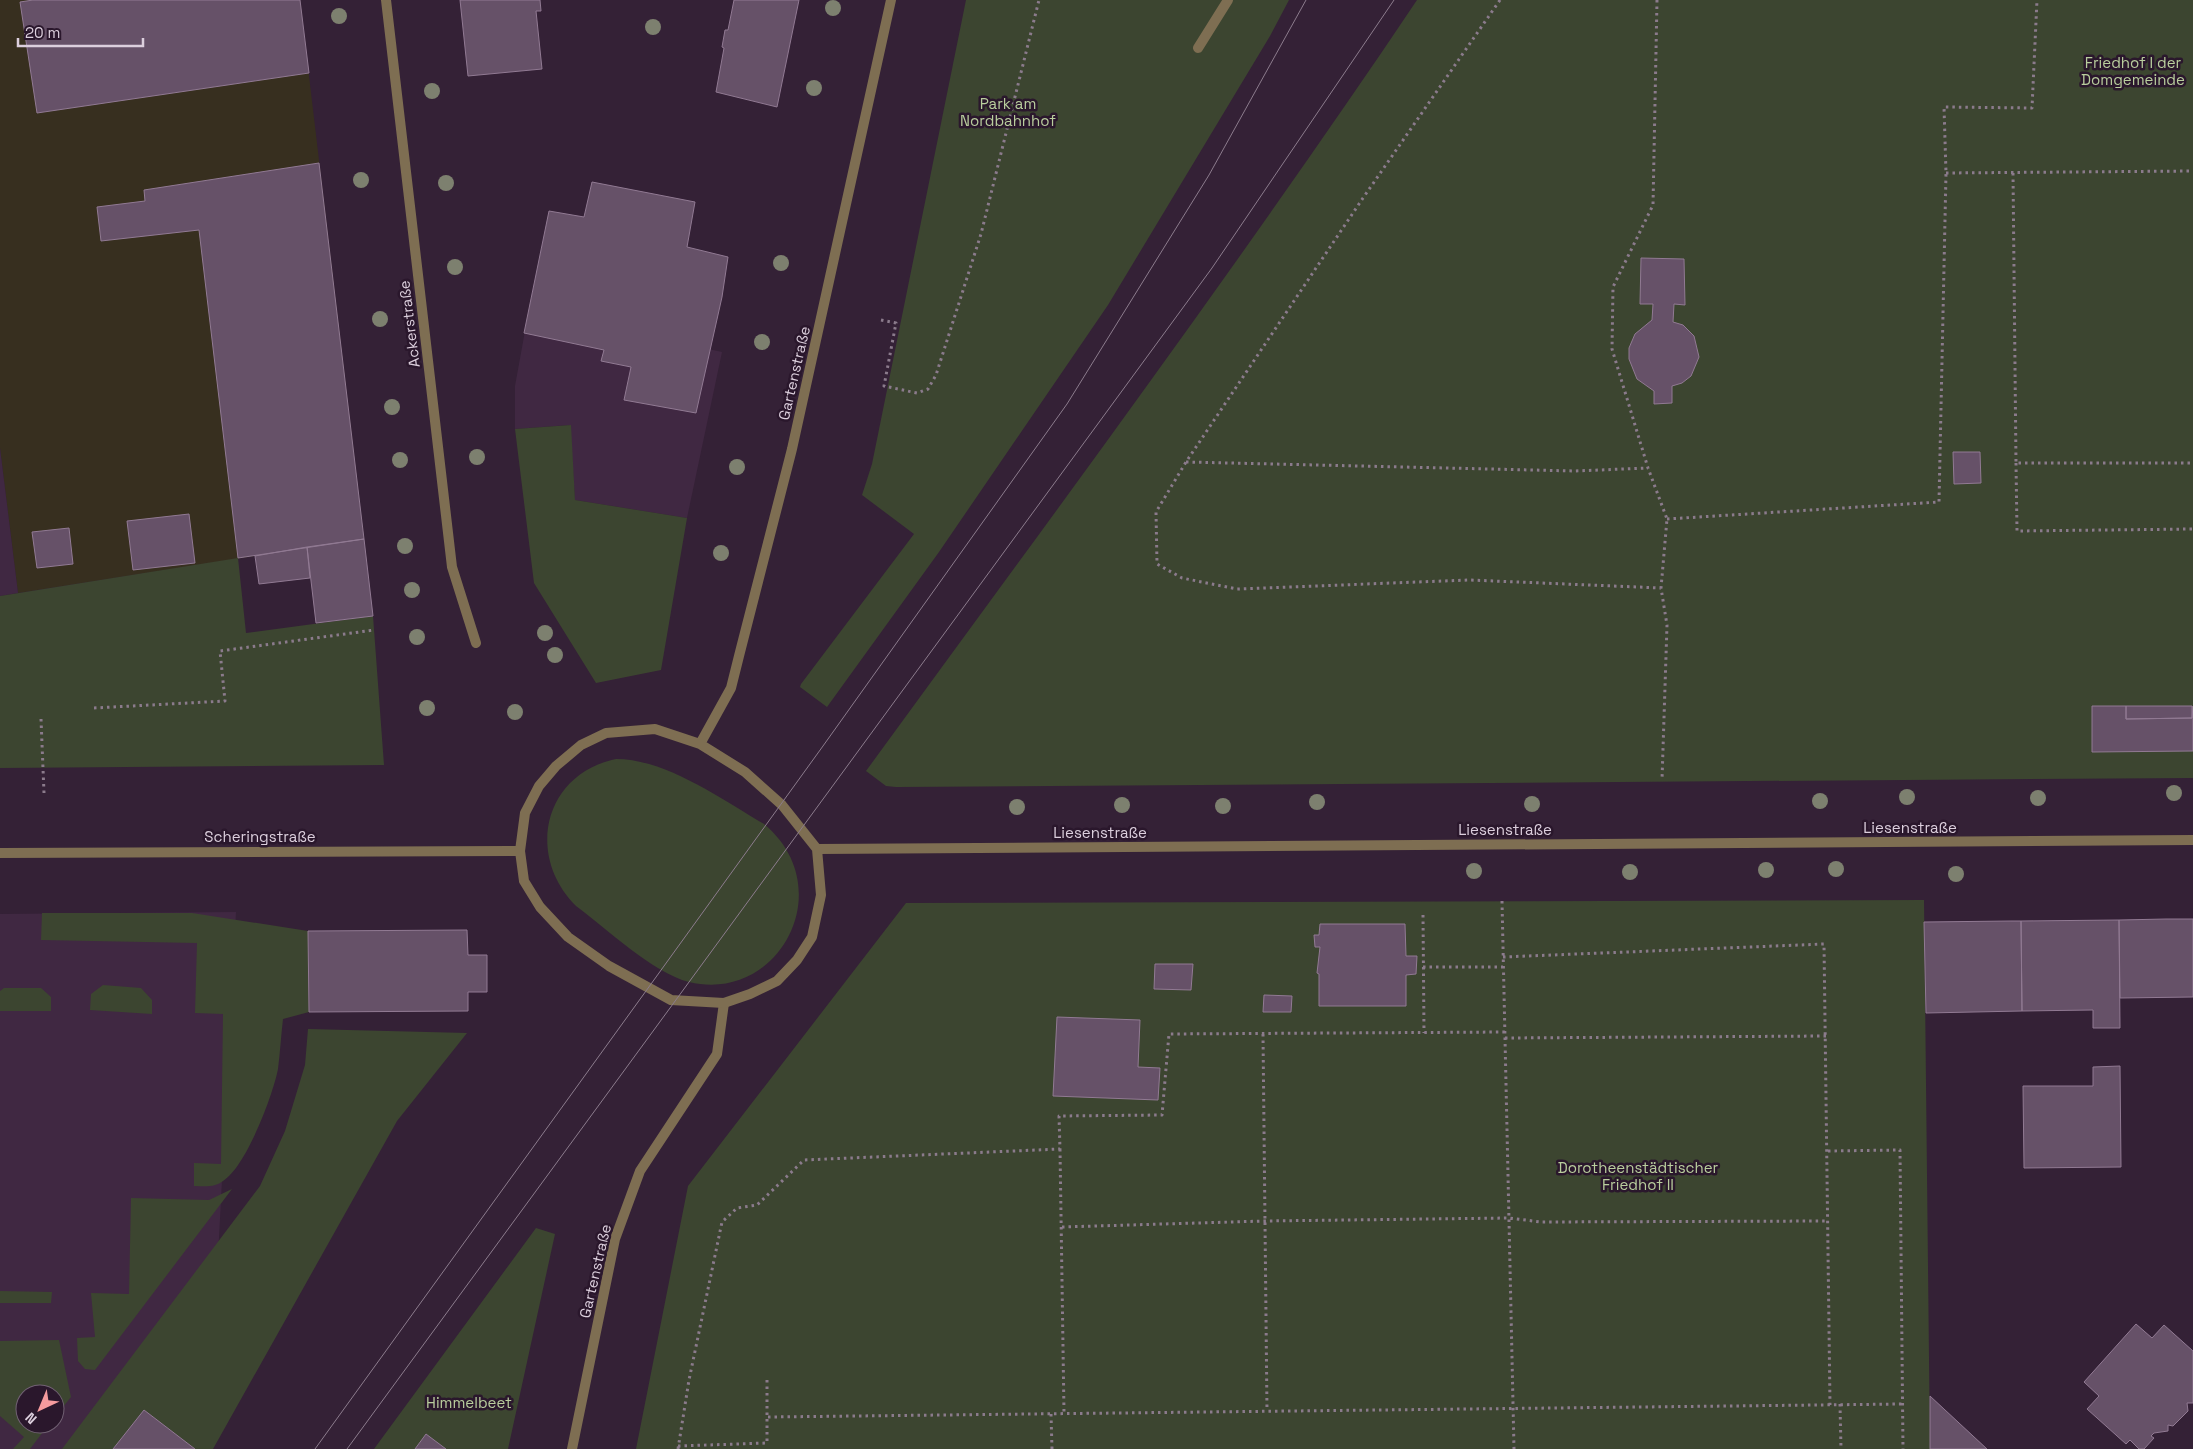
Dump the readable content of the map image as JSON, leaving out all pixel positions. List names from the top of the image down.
{
  "streets": {
    "street": [
      "Ackerstraße",
      "Gartenstraße",
      "Liesenstraße",
      "Scheringstraße"
    ]
  },
  "parks": [
    "Friedhof I der Domgemeinde",
    "Park am Nordbahnhof",
    "Dorotheenstädtischer Friedhof II",
    "Himmelbeet"
  ],
  "scale_bar": "20 m",
  "north": "bottom left"
}
